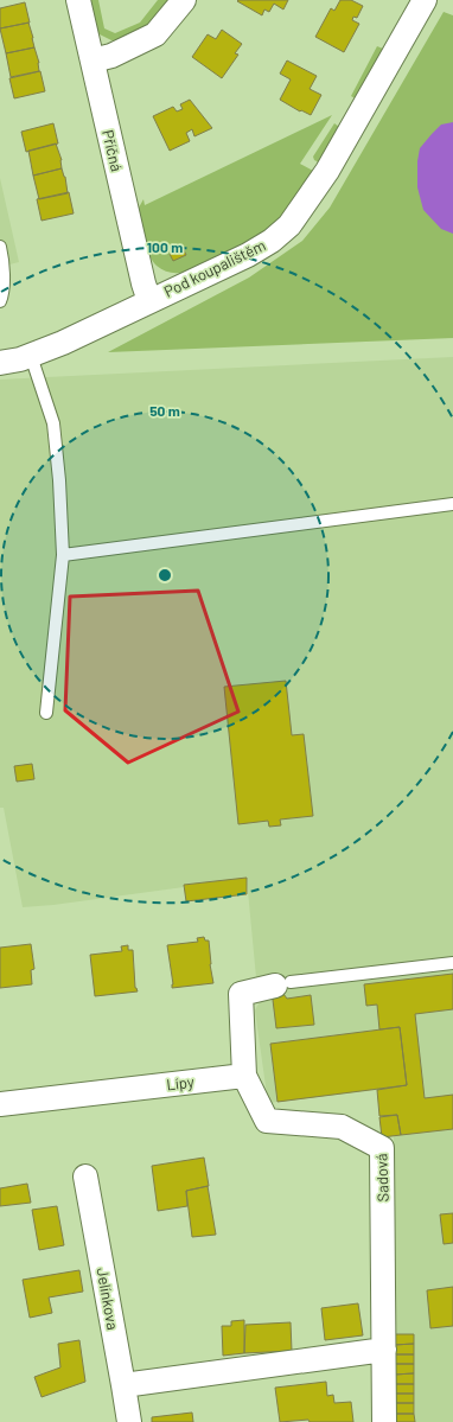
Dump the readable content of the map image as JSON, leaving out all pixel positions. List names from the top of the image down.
{
  "streets": {
    "street": [
      "Příčná",
      "Pod koupalištěm",
      "Lípy",
      "Sadová",
      "Jelínkova"
    ]
  },
  "crossings": [
    ["Příčná", "Pod koupalištěm"],
    ["Lípy", "Sadová"]
  ],
  "rings": ["100 m", "50 m"]
}
